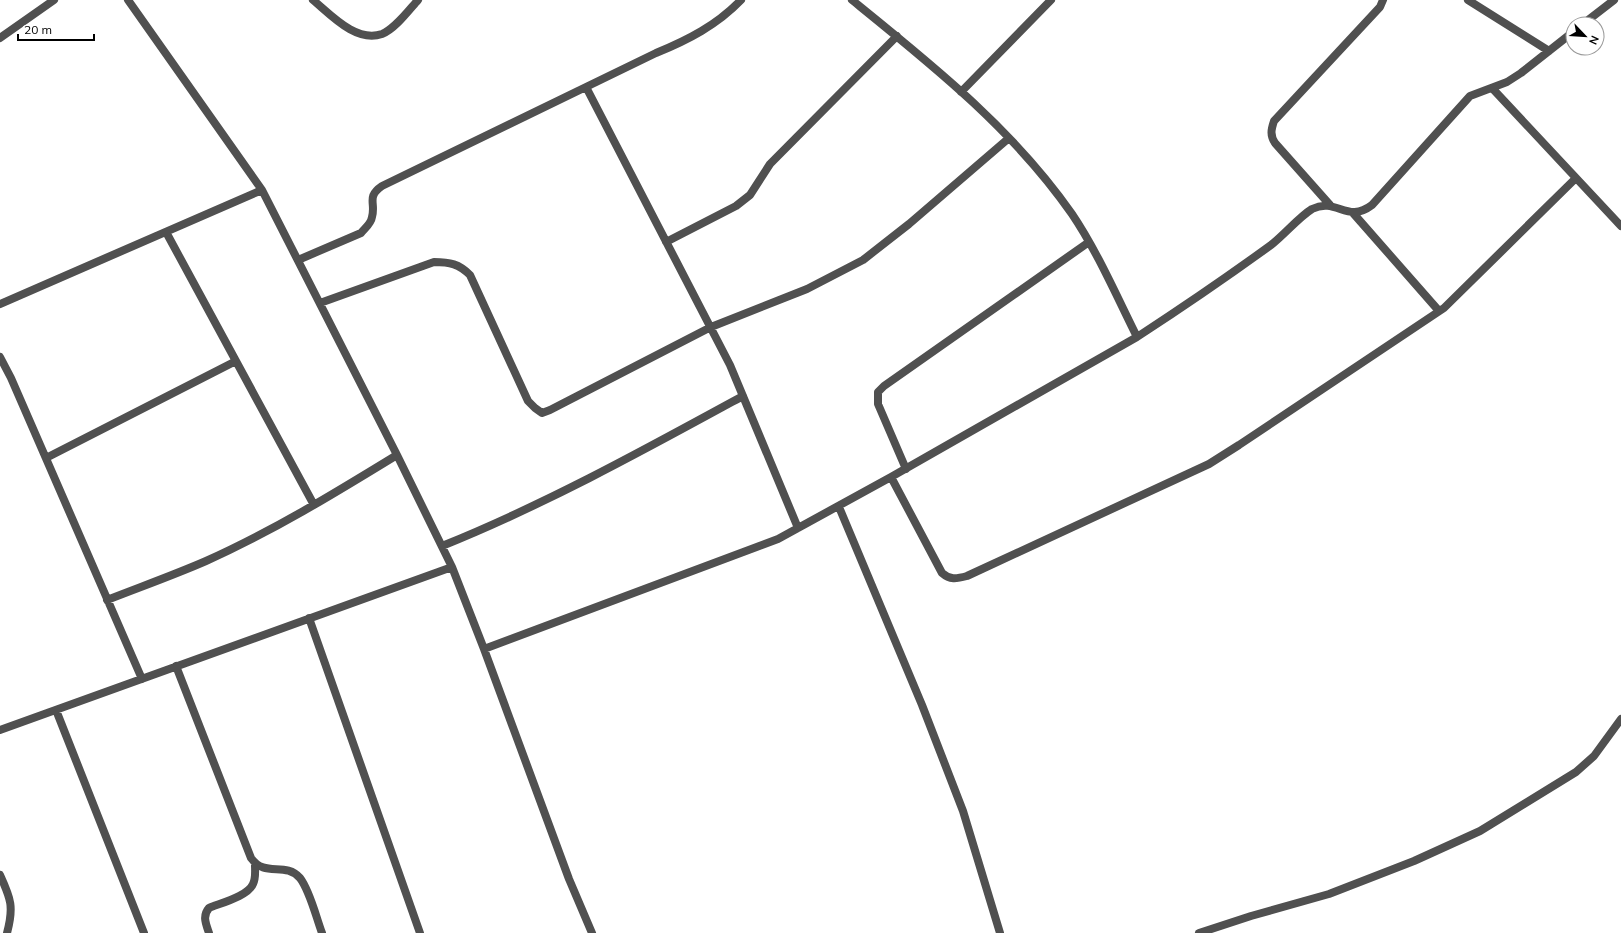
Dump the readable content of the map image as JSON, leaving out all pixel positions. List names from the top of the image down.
{
  "scale_bar": "20 m",
  "north": "bottom right"
}
